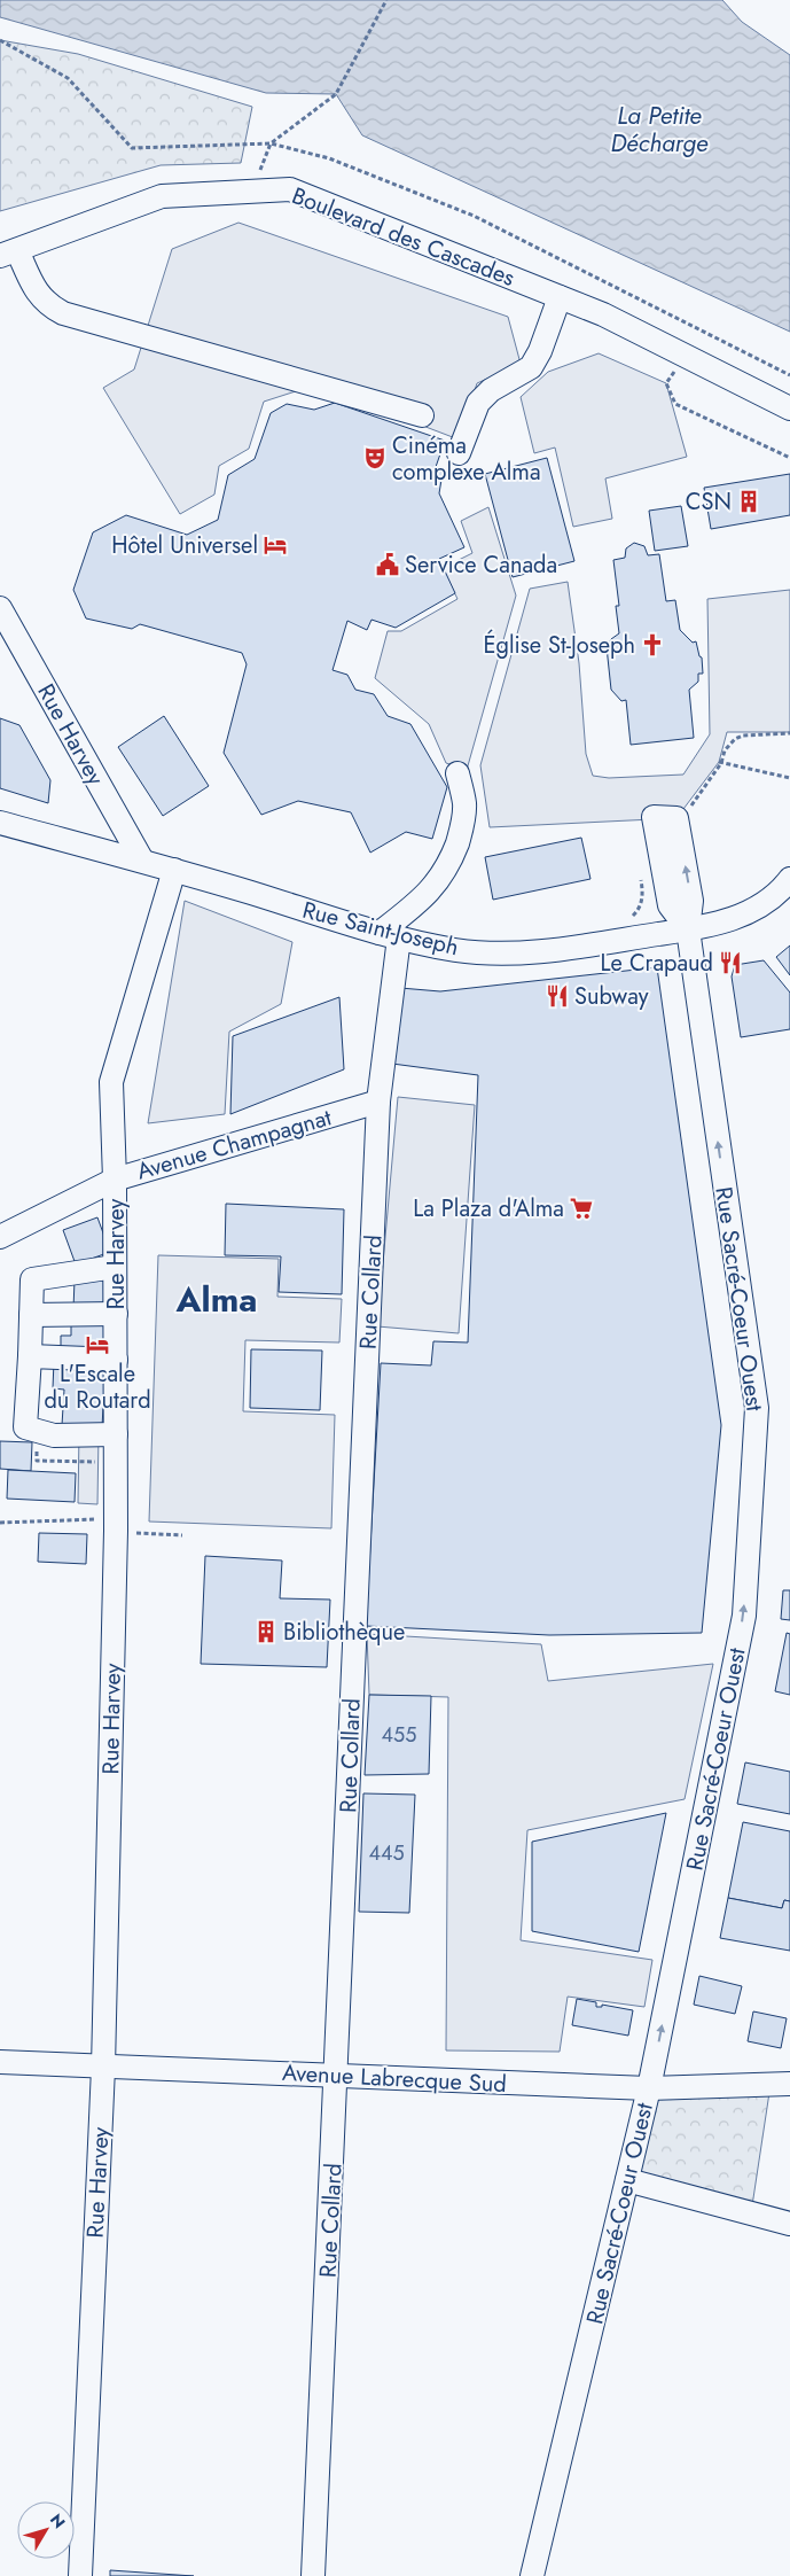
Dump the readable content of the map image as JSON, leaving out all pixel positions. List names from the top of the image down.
{
  "streets": {
    "street": [
      "Boulevard des Cascades",
      "Rue Harvey",
      "Rue Saint-Joseph",
      "Avenue Champagnat",
      "Rue Collard",
      "Rue Sacré-Coeur Ouest",
      "Avenue Labrecque Sud"
    ]
  },
  "crossings": [
    ["Rue Harvey", "Rue Saint-Joseph"],
    ["Rue Harvey", "Avenue Champagnat"],
    ["Rue Harvey", "Avenue Labrecque Sud"],
    ["Rue Saint-Joseph", "Rue Collard"],
    ["Rue Saint-Joseph", "Rue Sacré-Coeur Ouest"],
    ["Avenue Champagnat", "Rue Collard"],
    ["Rue Collard", "Avenue Labrecque Sud"],
    ["Rue Sacré-Coeur Ouest", "Avenue Labrecque Sud"]
  ],
  "one_way": ["Rue Sacré-Coeur Ouest"],
  "districts": ["Alma"],
  "water": ["La Petite Décharge"],
  "places": {
    "theatre": ["Cinéma complexe Alma"],
    "building": ["CSN", "Bibliothèque"],
    "hotel": ["Hôtel Universel", "L'Escale du Routard"],
    "public building": ["Service Canada"],
    "church": ["Église St-Joseph"],
    "restaurant": ["Le Crapaud", "Subway"],
    "supermarket": ["La Plaza d'Alma"]
  },
  "house_numbers": ["455", "445"],
  "north": "top right"
}
